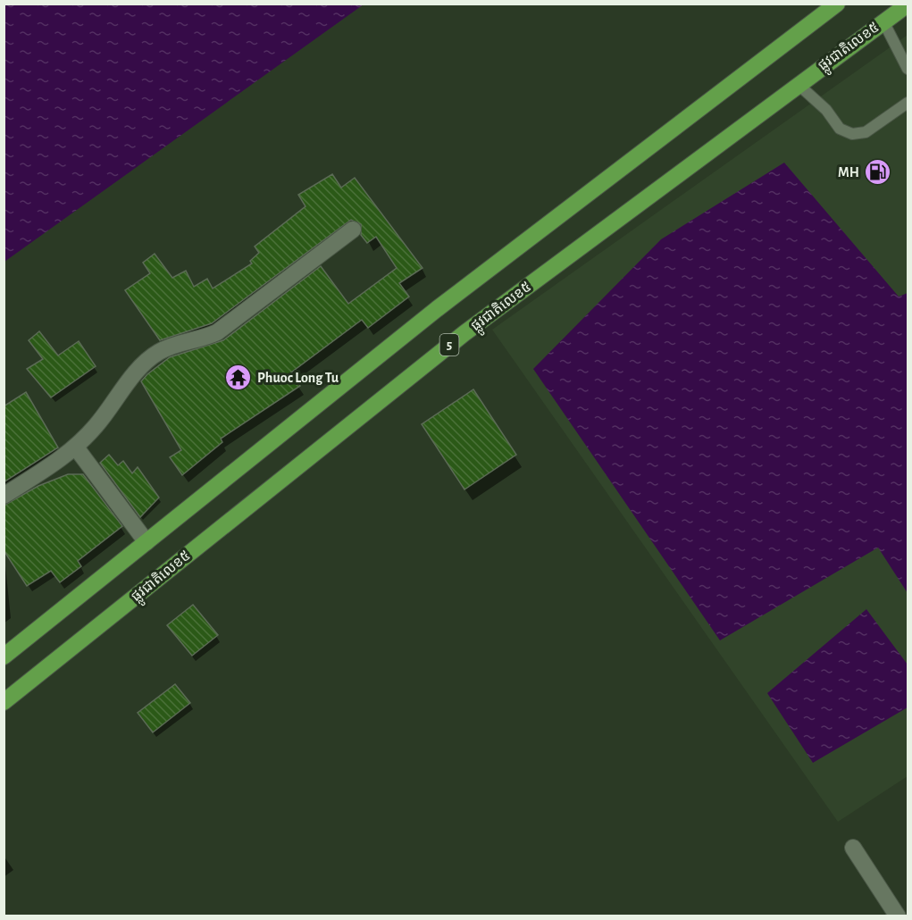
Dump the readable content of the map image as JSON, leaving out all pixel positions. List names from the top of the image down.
{
  "streets": {
    "highway": ["ផ្លូវជាតិលេខ៥", "5"]
  },
  "places": {
    "fuel station": ["MH"],
    "temple": ["Phuoc Long Tu"]
  }
}
